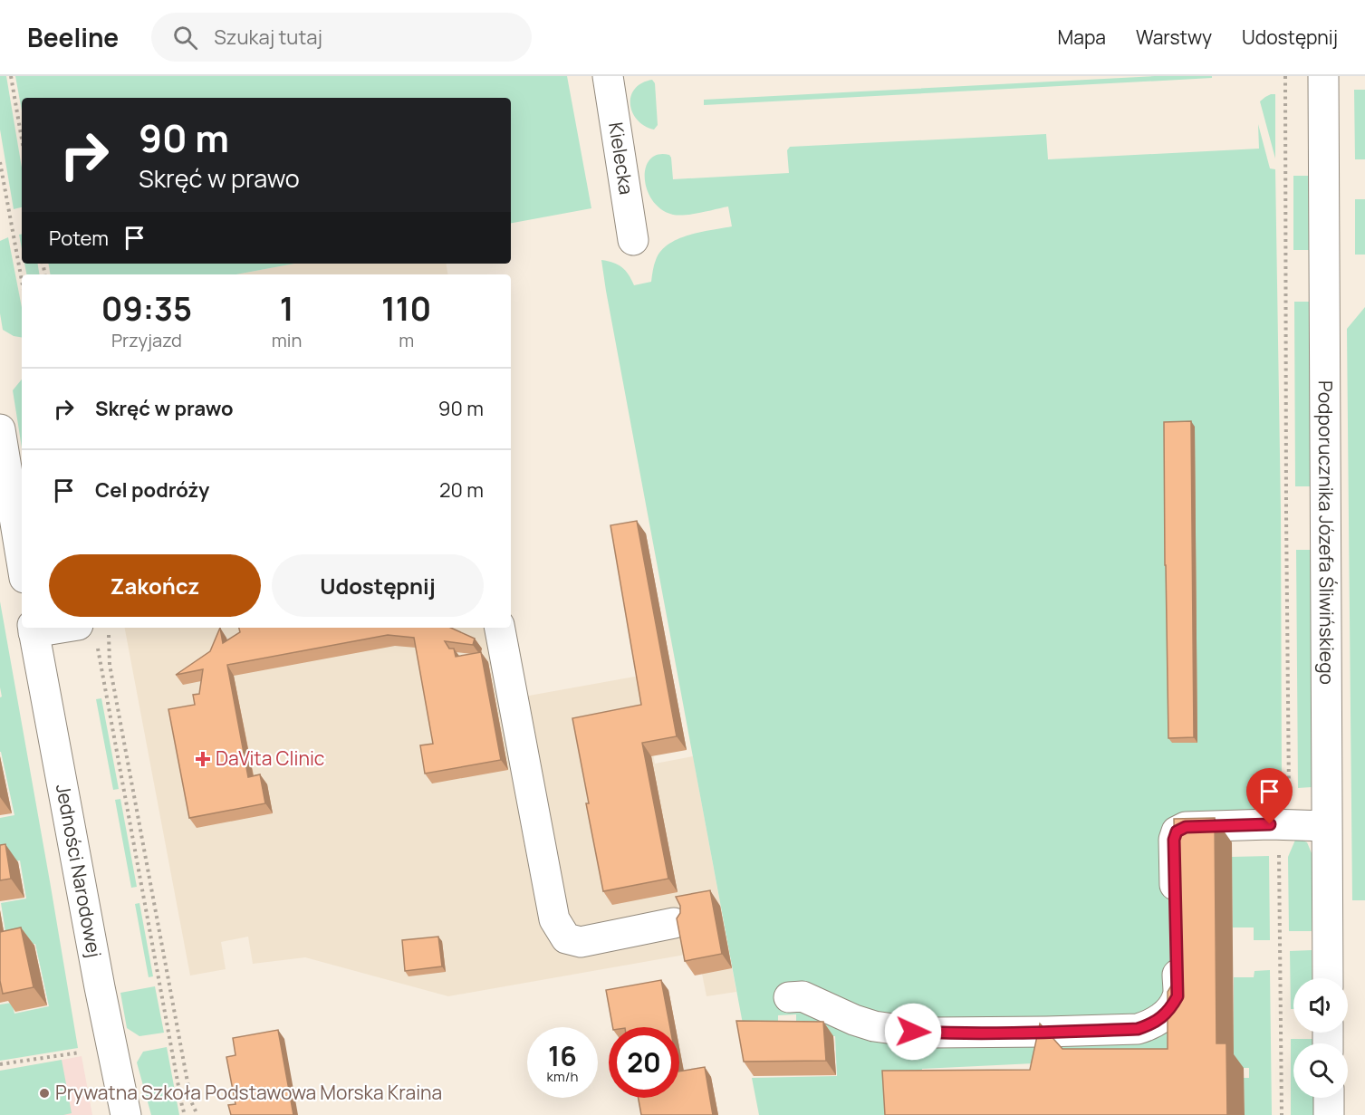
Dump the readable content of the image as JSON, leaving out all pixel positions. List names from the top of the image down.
{
  "streets": {
    "street": ["Kielecka", "Podporucznika Józefa Śliwińskiego", "Jedności Narodowej"]
  },
  "places": {
    "health": ["DaVita Clinic"],
    "other": ["Prywatna Szkoła Podstawowa Morska Kraina"]
  },
  "page": {
    "header": "Beeline",
    "search": "Szukaj tutaj",
    "nav": ["Mapa", "Warstwy", "Udostępnij"],
    "turn": ["90 m", "Skręć w prawo"],
    "then": "Potem",
    "eta": [
      "09:35",
      "Przyjazd",
      "1",
      "min",
      "110",
      "m"
    ],
    "list": [
      {
        "name": "Skręć w prawo",
        "value": "90 m"
      },
      {
        "name": "Cel podróży",
        "value": "20 m"
      }
    ],
    "buttons": ["Zakończ", "Udostępnij"],
    "speed": "16 km/h",
    "limit": "20"
  }
}
